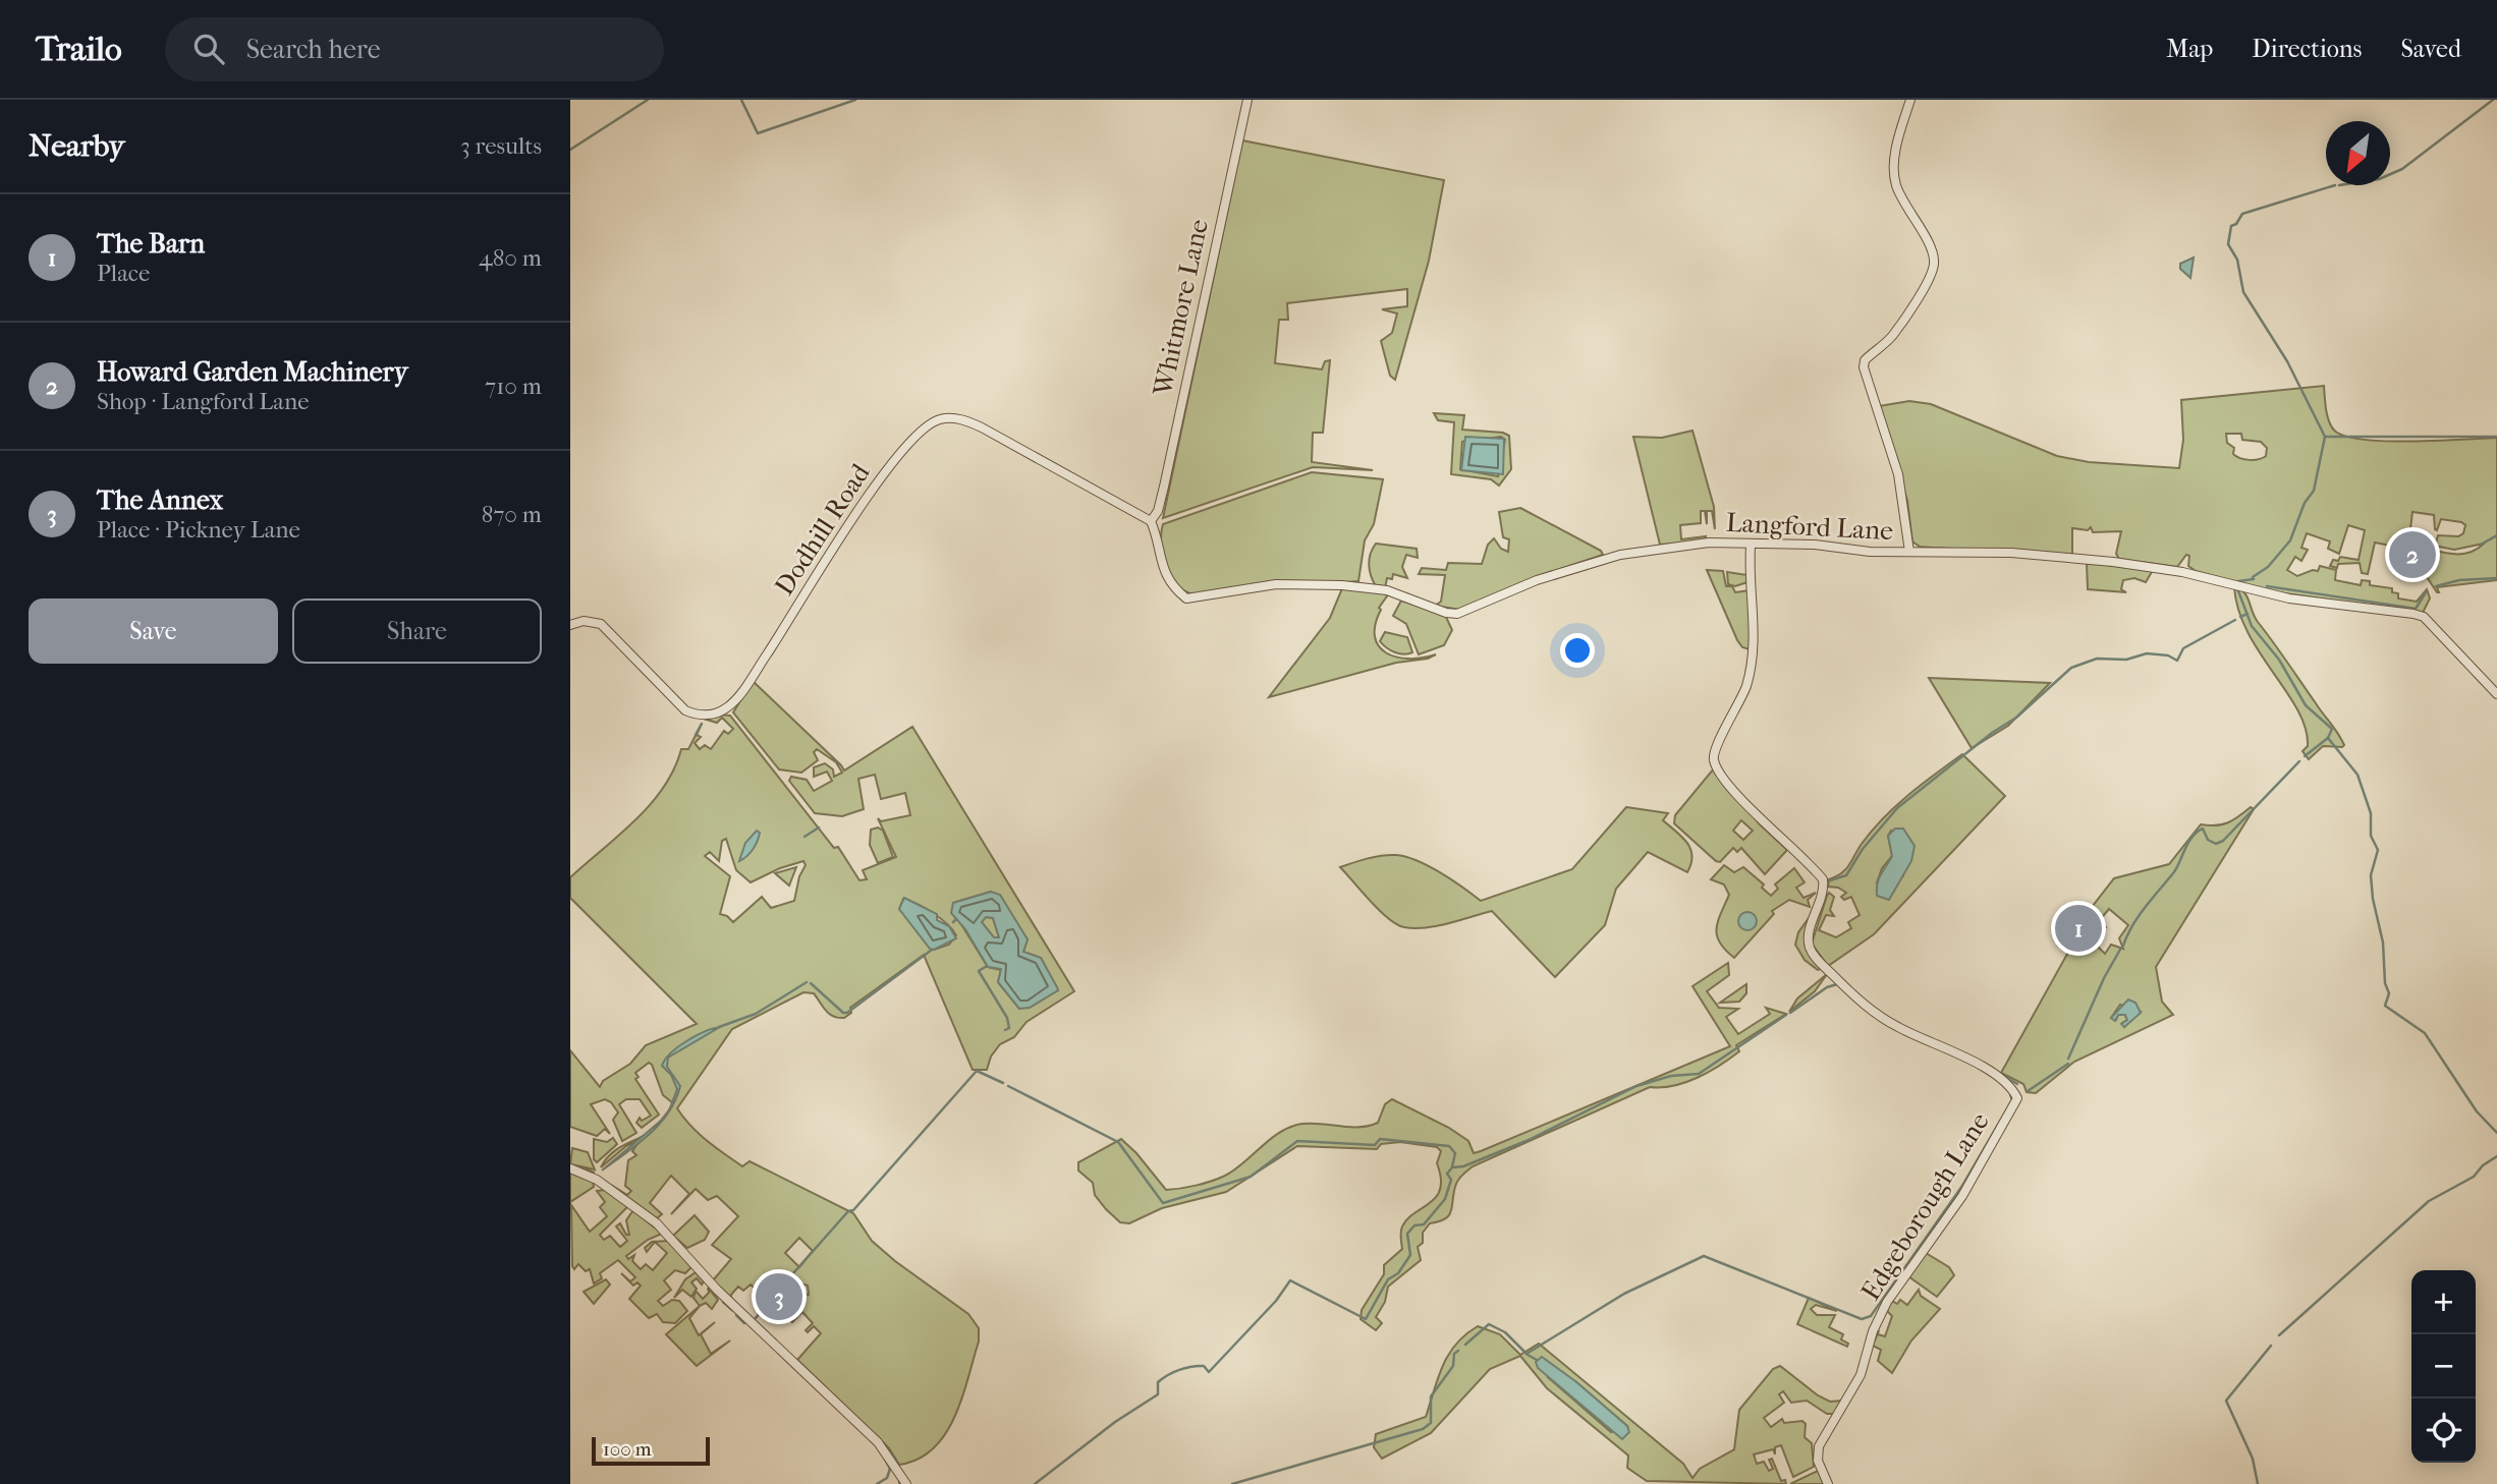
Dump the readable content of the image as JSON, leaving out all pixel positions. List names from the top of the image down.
{
  "streets": {
    "street": [
      "Whitmore Lane",
      "Langford Lane",
      "Dodhill Road",
      "Edgeborough Lane"
    ]
  },
  "crossings": [
    ["Whitmore Lane", "Langford Lane"],
    ["Whitmore Lane", "Dodhill Road"],
    ["Langford Lane", "Dodhill Road"],
    ["Langford Lane", "Edgeborough Lane"]
  ],
  "scale_bar": "100 m",
  "north": "bottom left",
  "page": {
    "header": "Trailo",
    "search": "Search here",
    "nav": ["Map", "Directions", "Saved"],
    "heading": ["Nearby", "3 results"],
    "list": [
      {
        "mark": "1",
        "name": "The Barn",
        "note": "Place",
        "value": "480 m"
      },
      {
        "mark": "2",
        "name": "Howard Garden Machinery",
        "note": "Shop · Langford Lane",
        "value": "710 m"
      },
      {
        "mark": "3",
        "name": "The Annex",
        "note": "Place · Pickney Lane",
        "value": "870 m"
      }
    ],
    "pins": ["2", "1", "3"],
    "buttons": ["Save", "Share"],
    "map_buttons": ["+", "−"],
    "scale": "100 m"
  }
}
